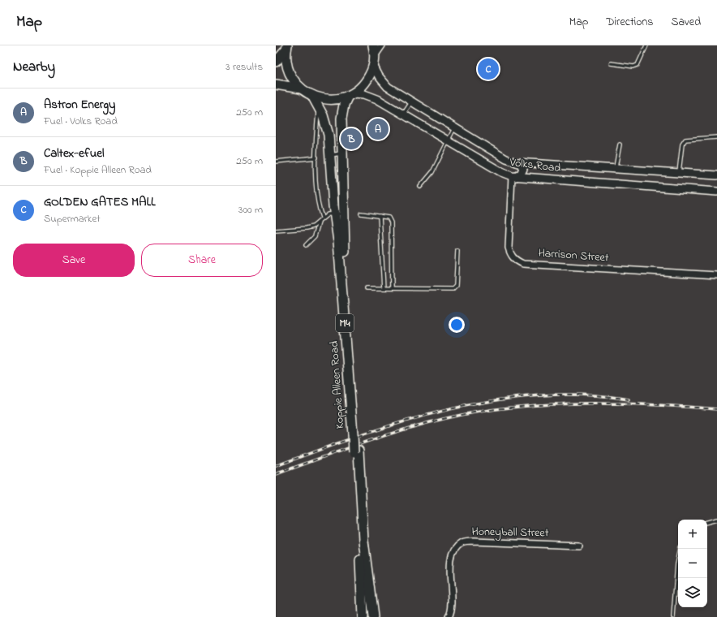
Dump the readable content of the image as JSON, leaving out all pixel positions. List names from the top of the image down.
{
  "streets": {
    "main road": ["M4", "Koppie Alleen Road"],
    "street": ["Volks Road", "Harrison Street", "Honeyball Street"]
  },
  "crossings": [
    ["Volks Road", "Harrison Street"],
    ["Volks Road", "M4"],
    ["Volks Road", "Koppie Alleen Road"],
    ["M4", "Koppie Alleen Road"]
  ],
  "page": {
    "header": "Map",
    "nav": ["Map", "Directions", "Saved"],
    "heading": ["Nearby", "3 results"],
    "pins": ["C", "A", "B"],
    "list": [
      {
        "mark": "A",
        "name": "Astron Energy",
        "note": "Fuel · Volks Road",
        "value": "250 m"
      },
      {
        "mark": "B",
        "name": "Caltex-efuel",
        "note": "Fuel · Koppie Alleen Road",
        "value": "250 m"
      },
      {
        "mark": "C",
        "name": "GOLDEN GATES MALL",
        "note": "Supermarket",
        "value": "300 m"
      }
    ],
    "buttons": ["Save", "Share"],
    "map_buttons": ["+", "−"]
  }
}
